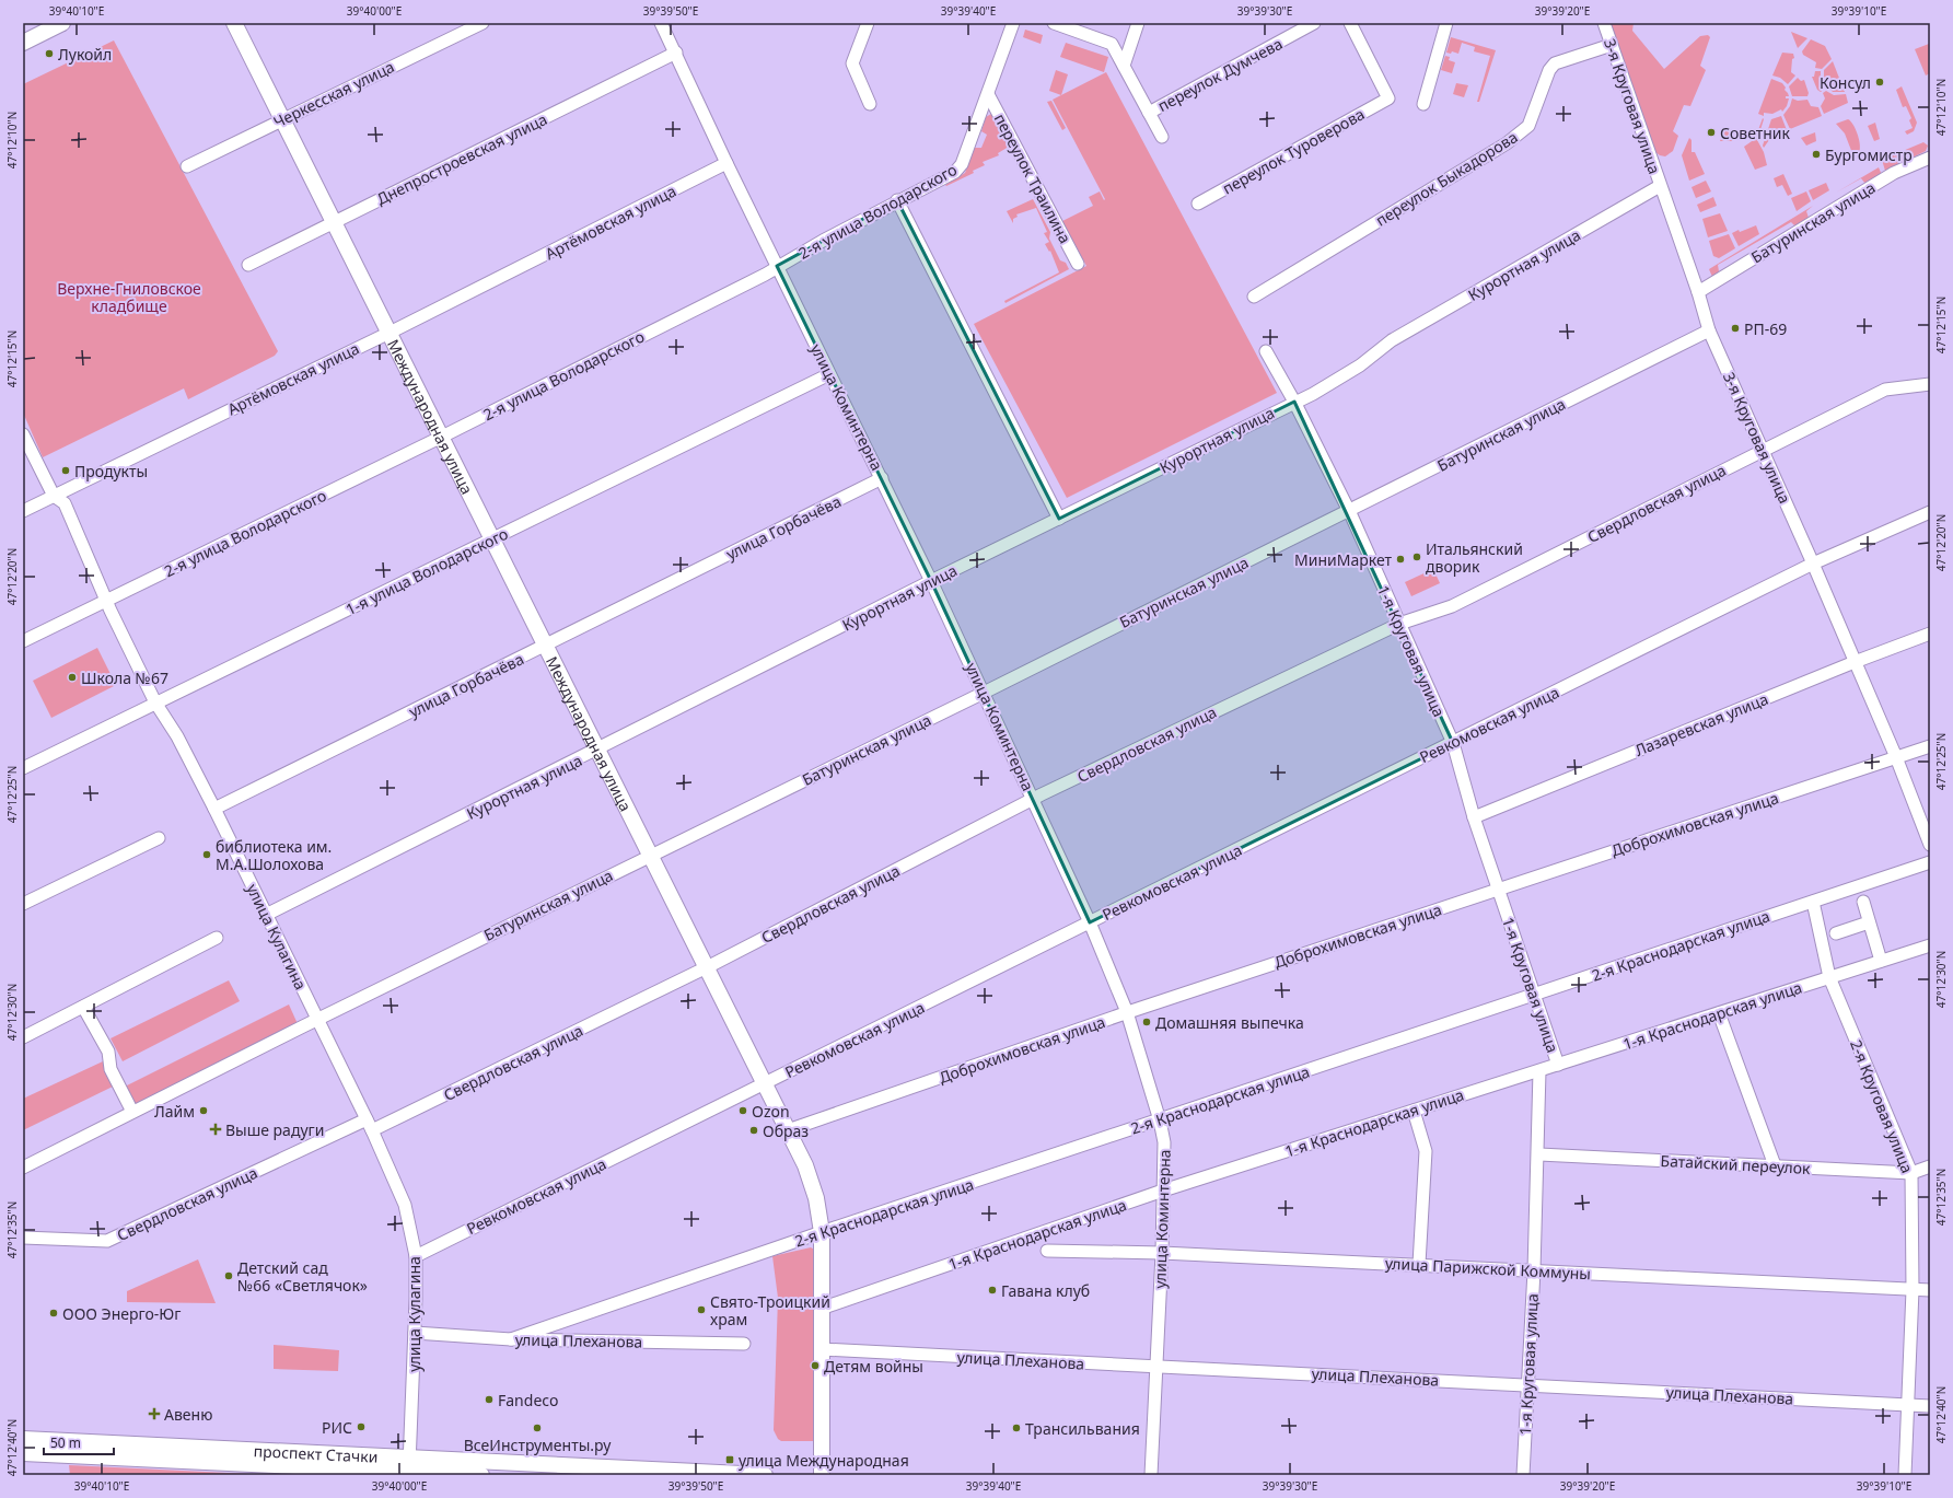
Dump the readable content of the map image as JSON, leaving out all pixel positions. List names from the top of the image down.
{
  "streets": {
    "main road": ["Международная улица", "проспект Стачки"],
    "street": [
      "переулок Думчева",
      "Черкесская улица",
      "3-я Круговая улица",
      "переулок Туроверова",
      "Днепростроевская улица",
      "переулок Траилина",
      "переулок Быкадорова",
      "2-я улица Володарского",
      "Артёмовская улица",
      "Батуринская улица",
      "Курортная улица",
      "улица Коминтерна",
      "Свердловская улица",
      "улица Горбачёва",
      "1-я улица Володарского",
      "1-я Круговая улица",
      "Ревкомовская улица",
      "Лазаревская улица",
      "Доброхимовская улица",
      "улица Кулагина",
      "2-я Краснодарская улица",
      "1-я Краснодарская улица",
      "2-я Круговая улица",
      "Батайский переулок",
      "улица Парижской Коммуны",
      "улица Плеханова"
    ]
  },
  "crossings": [
    ["Черкесская улица", "Международная улица"],
    ["3-я Круговая улица", "переулок Быкадорова"],
    ["3-я Круговая улица", "Батуринская улица"],
    ["3-я Круговая улица", "Курортная улица"],
    ["3-я Круговая улица", "Свердловская улица"],
    ["3-я Круговая улица", "Ревкомовская улица"],
    ["3-я Круговая улица", "Лазаревская улица"],
    ["3-я Круговая улица", "Доброхимовская улица"],
    ["Днепростроевская улица", "улица Коминтерна"],
    ["Днепростроевская улица", "Международная улица"],
    ["переулок Траилина", "2-я улица Володарского"],
    ["2-я улица Володарского", "улица Коминтерна"],
    ["2-я улица Володарского", "Международная улица"],
    ["2-я улица Володарского", "улица Кулагина"],
    ["Артёмовская улица", "улица Коминтерна"],
    ["Артёмовская улица", "Международная улица"],
    ["Артёмовская улица", "улица Кулагина"],
    ["Батуринская улица", "улица Коминтерна"],
    ["Батуринская улица", "Международная улица"],
    ["Батуринская улица", "1-я Круговая улица"],
    ["Батуринская улица", "улица Кулагина"],
    ["Курортная улица", "улица Коминтерна"],
    ["Курортная улица", "Международная улица"],
    ["Курортная улица", "1-я Круговая улица"],
    ["Курортная улица", "улица Кулагина"],
    ["улица Коминтерна", "Свердловская улица"],
    ["улица Коминтерна", "улица Горбачёва"],
    ["улица Коминтерна", "1-я улица Володарского"],
    ["улица Коминтерна", "Ревкомовская улица"],
    ["улица Коминтерна", "Доброхимовская улица"],
    ["улица Коминтерна", "2-я Краснодарская улица"],
    ["улица Коминтерна", "1-я Краснодарская улица"],
    ["улица Коминтерна", "улица Парижской Коммуны"],
    ["улица Коминтерна", "улица Плеханова"],
    ["Международная улица", "Свердловская улица"],
    ["Международная улица", "улица Горбачёва"],
    ["Международная улица", "1-я улица Володарского"],
    ["Международная улица", "Ревкомовская улица"],
    ["Международная улица", "Доброхимовская улица"],
    ["Международная улица", "2-я Краснодарская улица"],
    ["Международная улица", "1-я Краснодарская улица"],
    ["Международная улица", "улица Плеханова"],
    ["Свердловская улица", "1-я Круговая улица"],
    ["Свердловская улица", "улица Кулагина"],
    ["улица Горбачёва", "улица Кулагина"],
    ["1-я улица Володарского", "улица Кулагина"],
    ["1-я Круговая улица", "Ревкомовская улица"],
    ["1-я Круговая улица", "Лазаревская улица"],
    ["1-я Круговая улица", "Доброхимовская улица"],
    ["1-я Круговая улица", "2-я Краснодарская улица"],
    ["1-я Круговая улица", "1-я Краснодарская улица"],
    ["1-я Круговая улица", "Батайский переулок"],
    ["1-я Круговая улица", "улица Парижской Коммуны"],
    ["1-я Круговая улица", "улица Плеханова"],
    ["Ревкомовская улица", "улица Кулагина"],
    ["улица Кулагина", "улица Плеханова"],
    ["улица Кулагина", "проспект Стачки"],
    ["2-я Краснодарская улица", "2-я Круговая улица"],
    ["2-я Краснодарская улица", "улица Плеханова"],
    ["1-я Краснодарская улица", "2-я Круговая улица"],
    ["2-я Круговая улица", "Батайский переулок"],
    ["2-я Круговая улица", "улица Парижской Коммуны"],
    ["2-я Круговая улица", "улица Плеханова"]
  ],
  "parks": ["Верхне-Гниловское кладбище"],
  "places": {
    "other": [
      "Лукойл",
      "Консул",
      "Советник",
      "Бургомистр",
      "РП-69",
      "Продукты",
      "Итальянский дворик",
      "МиниМаркет",
      "Школа №67",
      "библиотека им. М.А.Шолохова",
      "Домашняя выпечка",
      "Лайм",
      "Ozon",
      "Образ",
      "Детский сад №66 «Светлячок»",
      "Гавана клуб",
      "Свято-Троицкий храм",
      "ООО Энерго-Юг",
      "Детям войны",
      "Fandeco",
      "РИС",
      "ВсеИнструменты.ру",
      "Трансильвания"
    ],
    "health": ["Выше радуги", "Авеню"],
    "transit": ["улица Международная"]
  },
  "scale_bar": "50 m",
  "coordinates": [
    "39°40'10\"E",
    "39°40'00\"E",
    "39°39'50\"E",
    "39°39'40\"E",
    "39°39'30\"E",
    "39°39'20\"E",
    "39°39'10\"E",
    "47°12'10\"N",
    "47°12'15\"N",
    "47°12'20\"N",
    "47°12'25\"N",
    "47°12'30\"N",
    "47°12'35\"N",
    "47°12'40\"N"
  ]
}
